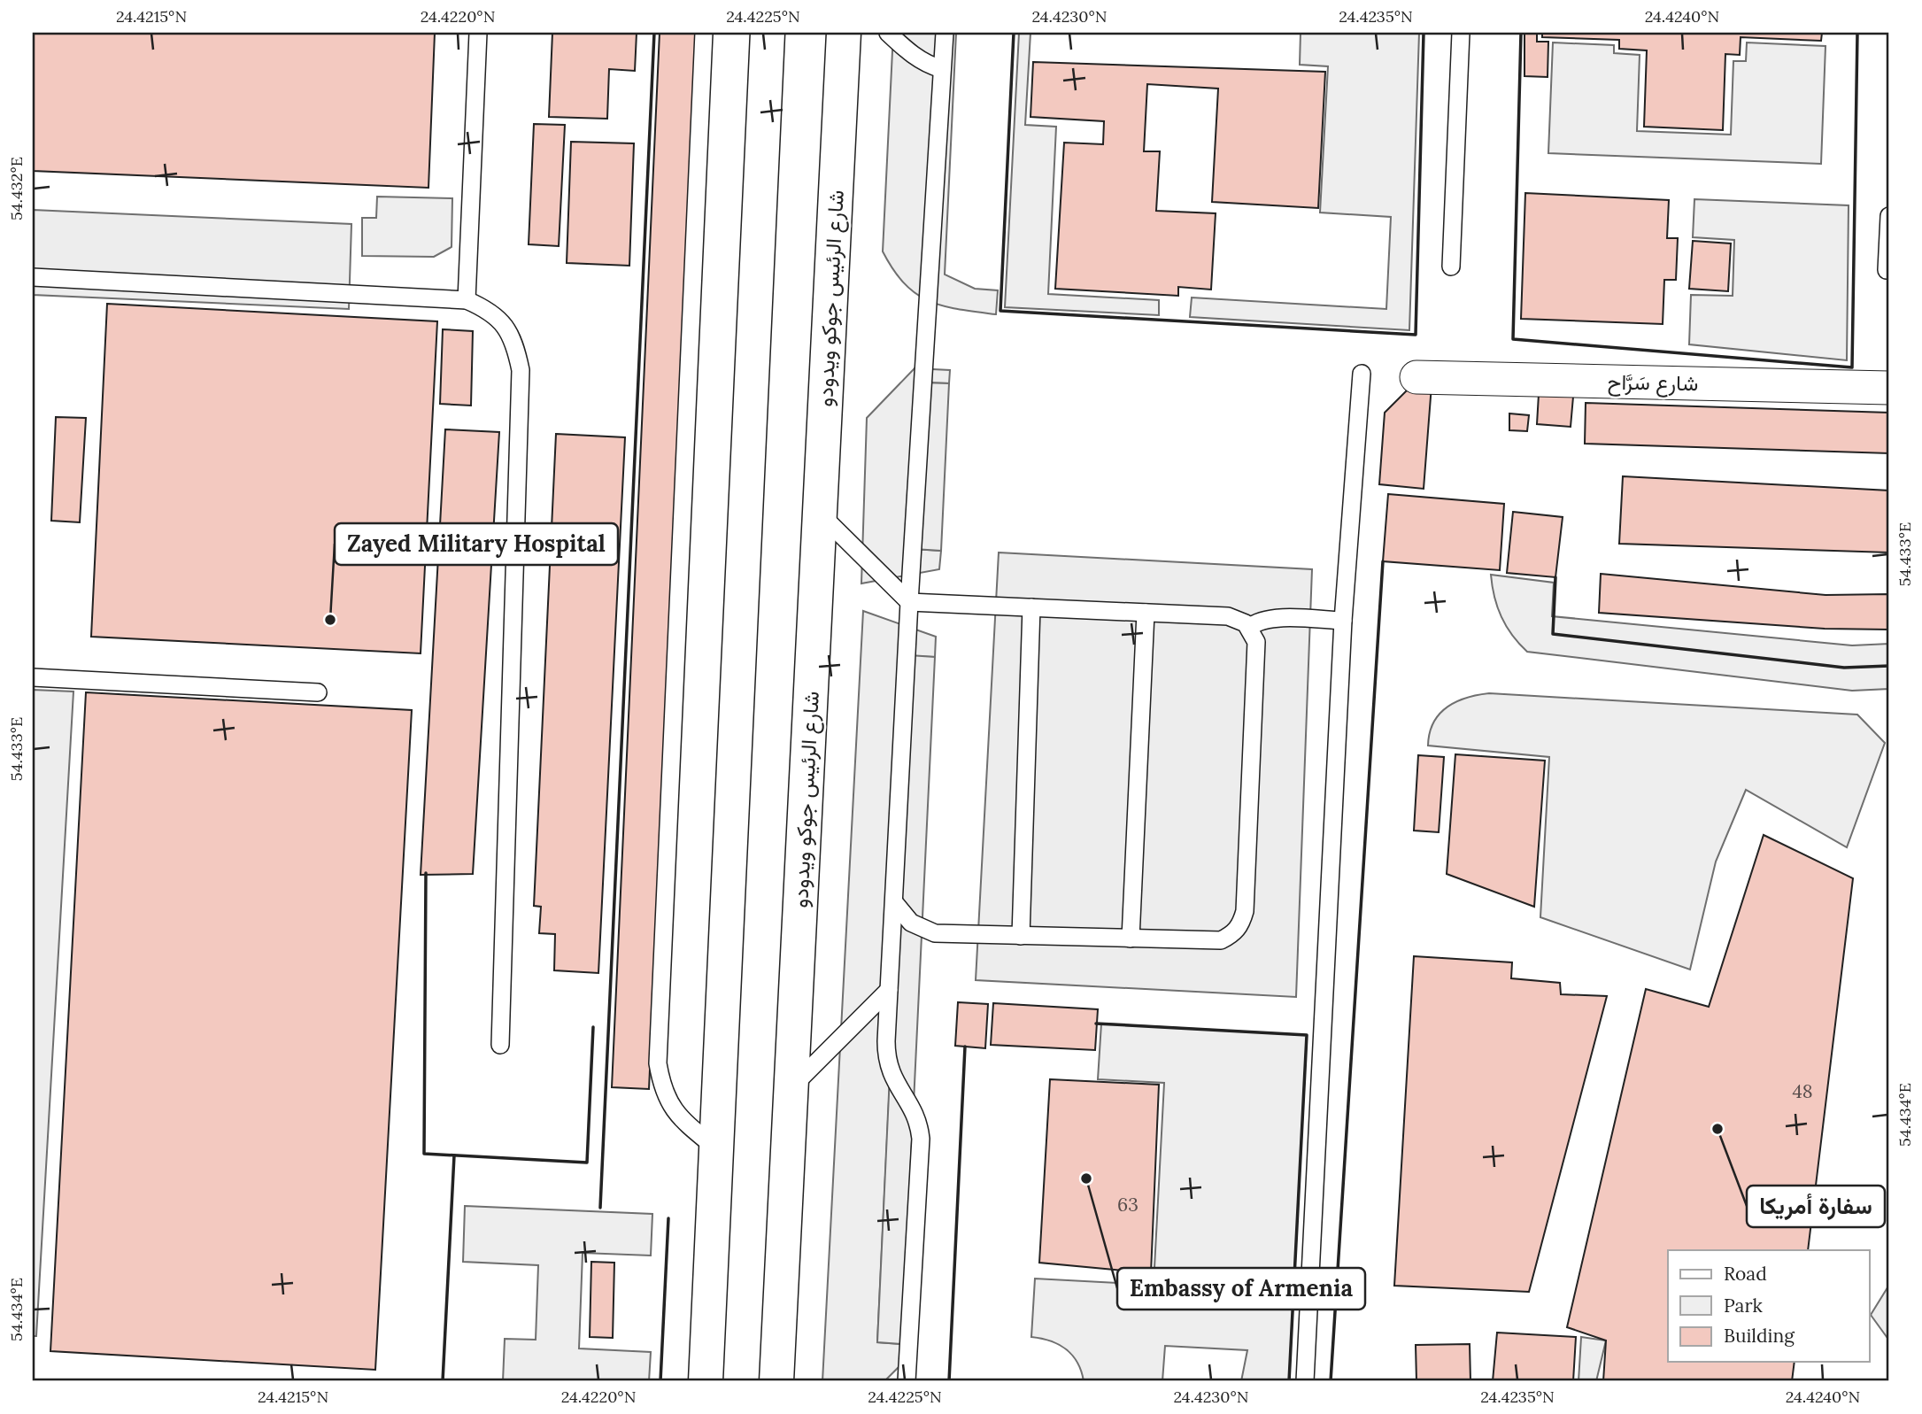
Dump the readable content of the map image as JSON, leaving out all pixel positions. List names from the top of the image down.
{
  "streets": {
    "street": ["شارع الرئيس جوكو ويدودو", "شارع سَرَّاح"]
  },
  "places": ["Zayed Military Hospital", "سفارة أمريكا", "Embassy of Armenia"],
  "house_numbers": ["48", "63"],
  "legend": ["Road", "Park", "Building"],
  "coordinates": [
    "24.4215°N",
    "24.4220°N",
    "24.4225°N",
    "24.4230°N",
    "24.4235°N",
    "24.4240°N",
    "54.432°E",
    "54.433°E",
    "54.434°E"
  ]
}
